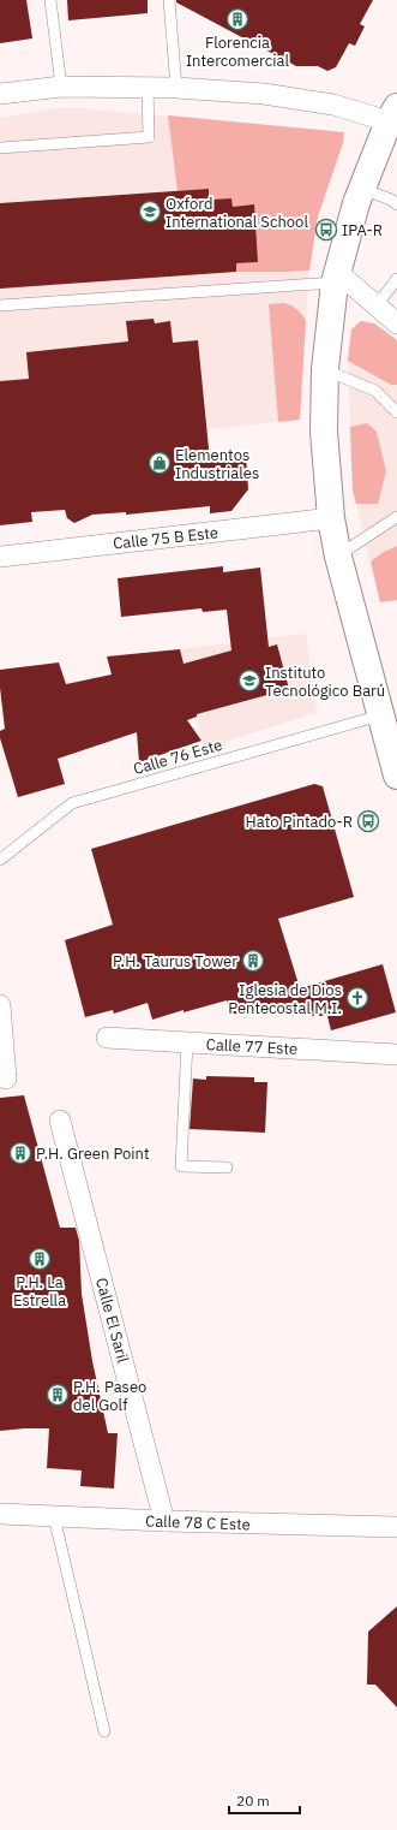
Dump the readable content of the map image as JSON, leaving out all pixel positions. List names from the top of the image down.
{
  "streets": {
    "street": [
      "Calle 75 B Este",
      "Calle 77 Este",
      "Calle El Saril",
      "Calle 78 C Este"
    ],
    "lane": ["Calle 76 Este"]
  },
  "crossings": [
    ["Calle El Saril", "Calle 78 C Este"]
  ],
  "places": {
    "building": [
      "Florencia Intercomercial",
      "P.H. Taurus Tower",
      "P.H. Green Point",
      "P.H. La Estrella",
      "P.H. Paseo del Golf"
    ],
    "school or university": ["Oxford International School", "Instituto Tecnológico Barú"],
    "bus stop": ["IPA-R", "Hato Pintado-R"],
    "shop": ["Elementos Industriales"],
    "church": ["Iglesia de Dios Pentecostal M.I."]
  },
  "scale_bar": "20 m"
}
